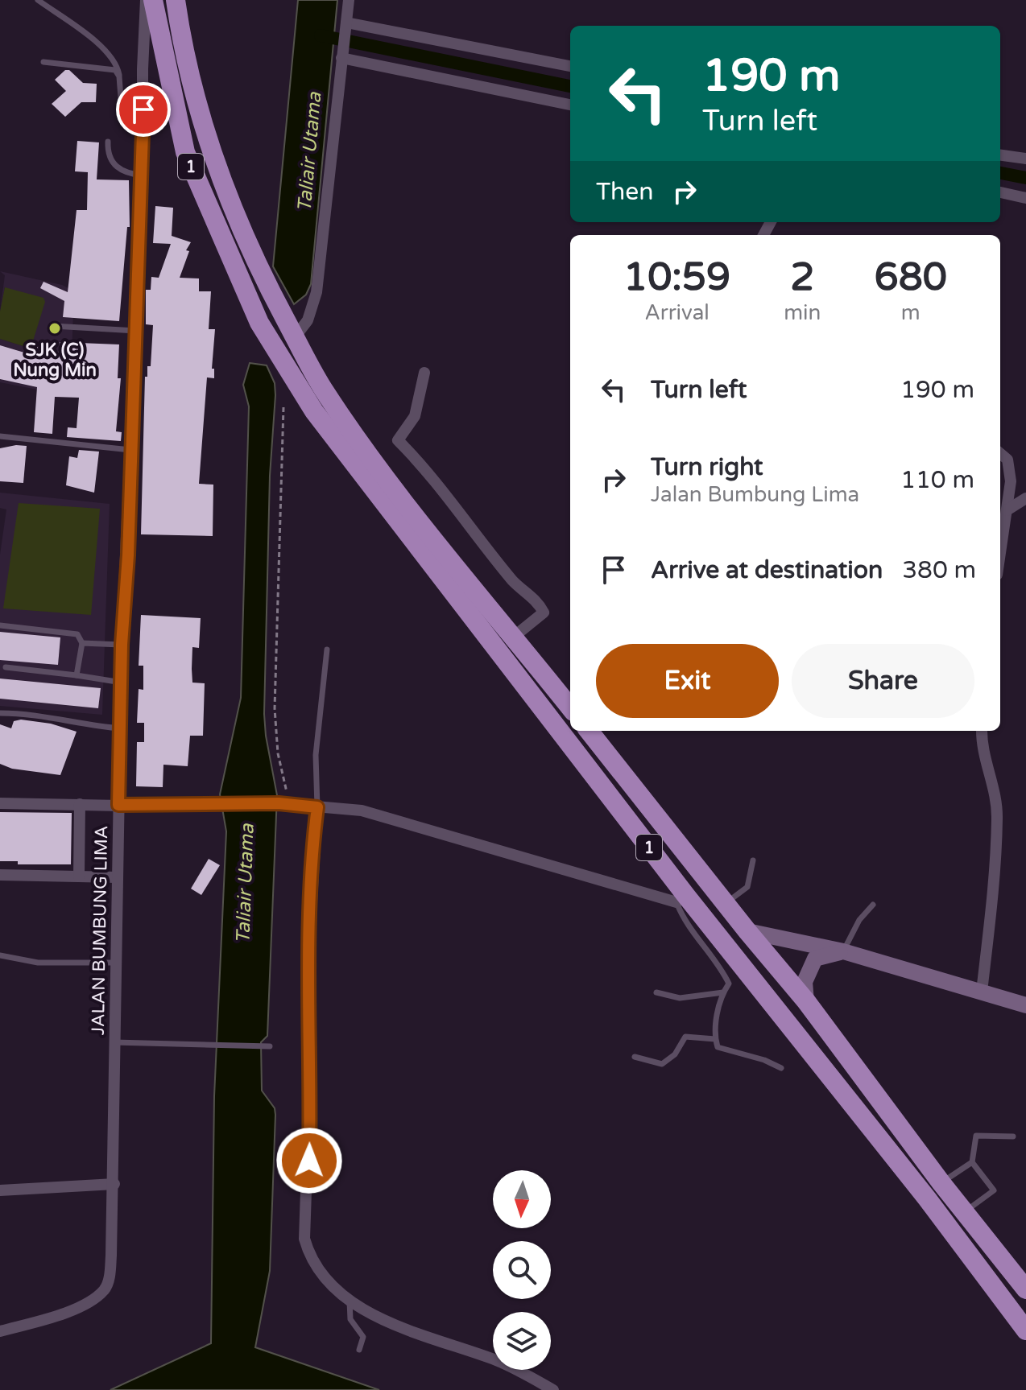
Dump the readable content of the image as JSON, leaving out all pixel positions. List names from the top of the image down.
{
  "streets": {
    "highway": ["1"],
    "street": ["JALAN BUMBUNG LIMA"]
  },
  "water": ["Taliair Utama"],
  "places": ["SJK (C) Nung Min"],
  "north": "bottom",
  "page": {
    "turn": ["190 m", "Turn left"],
    "then": "Then",
    "eta": [
      "10:59",
      "Arrival",
      "2",
      "min",
      "680",
      "m"
    ],
    "list": [
      {
        "name": "Turn left",
        "value": "190 m"
      },
      {
        "name": "Turn right",
        "note": "Jalan Bumbung Lima",
        "value": "110 m"
      },
      {
        "name": "Arrive at destination",
        "value": "380 m"
      }
    ],
    "buttons": ["Exit", "Share"]
  }
}
